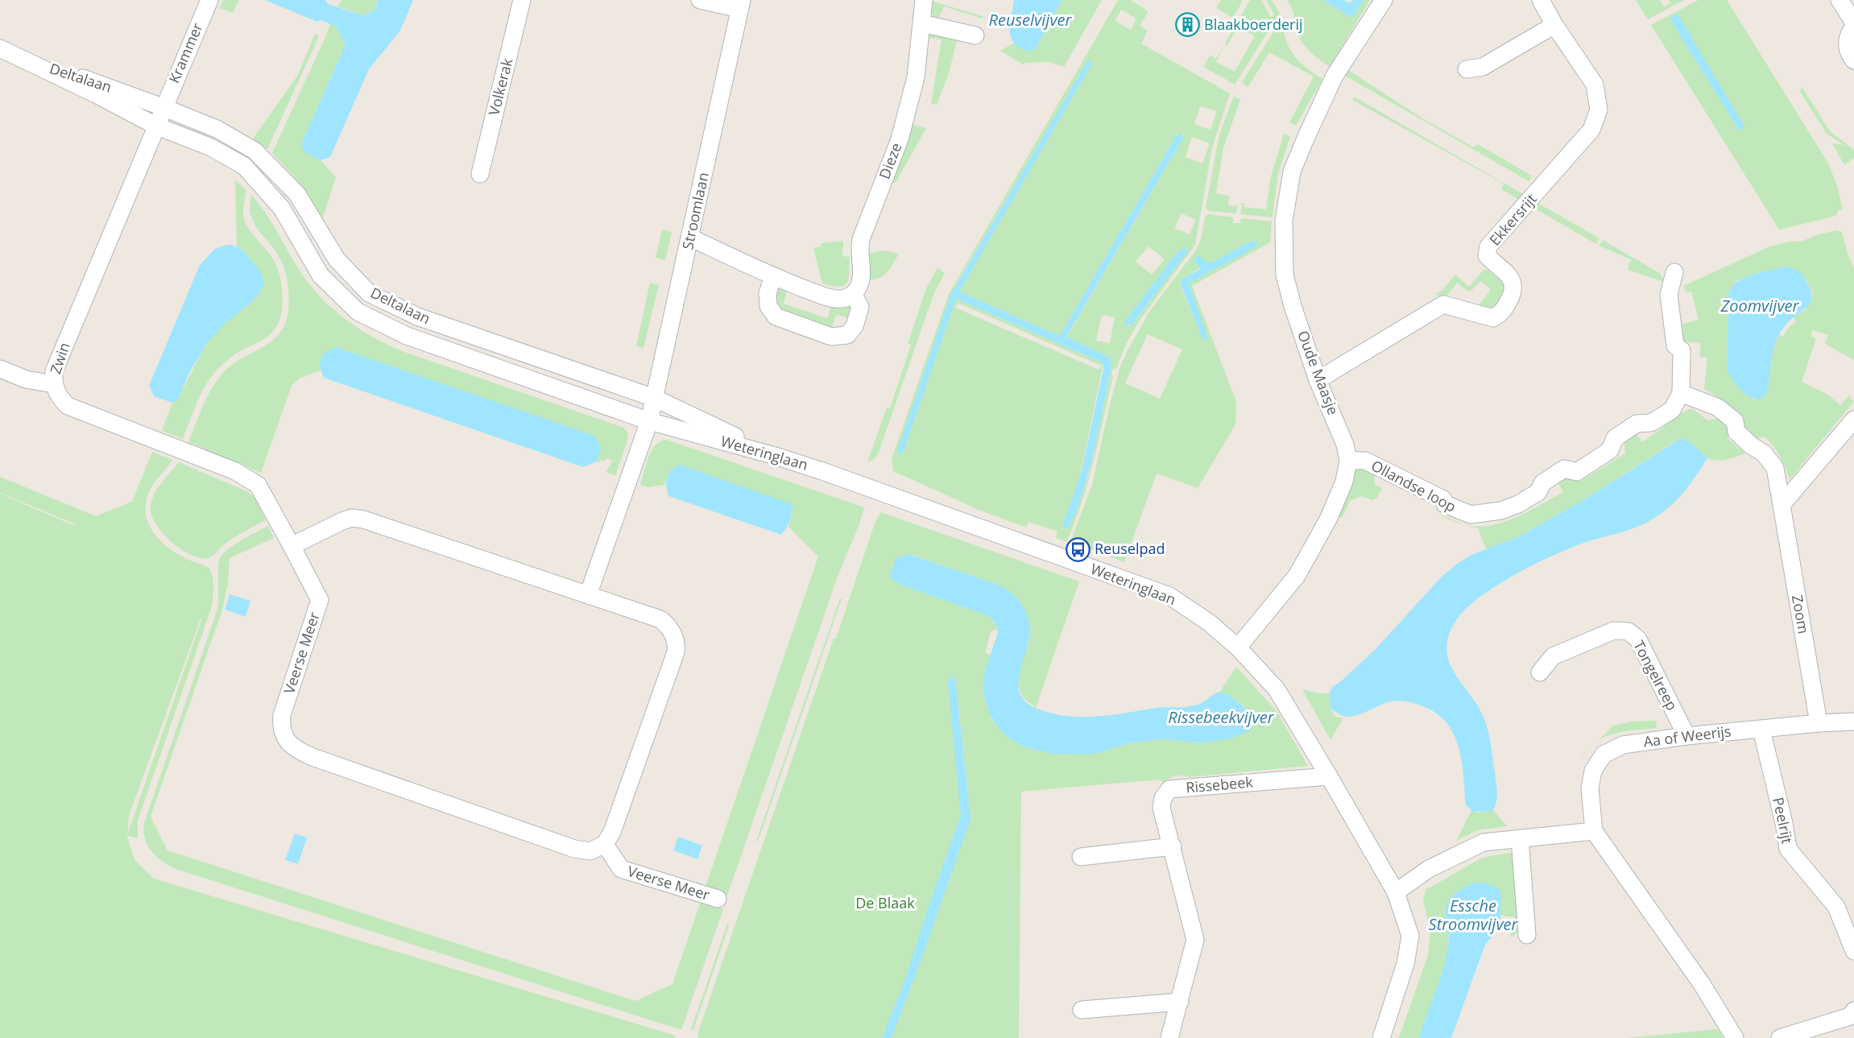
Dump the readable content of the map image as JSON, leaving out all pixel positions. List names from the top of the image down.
{
  "streets": {
    "street": [
      "Krammer",
      "Deltalaan",
      "Volkerak",
      "Dieze",
      "Stroomlaan",
      "Ekkersrijt",
      "Zwin",
      "Oude Maasje",
      "Weteringlaan",
      "Ollandse loop",
      "Zoom",
      "Veerse Meer",
      "Tongelreep",
      "Aa of Weerijs",
      "Rissebeek",
      "Peelrijt"
    ]
  },
  "crossings": [
    ["Krammer", "Deltalaan"],
    ["Krammer", "Zwin"],
    ["Deltalaan", "Stroomlaan"],
    ["Deltalaan", "Zwin"],
    ["Deltalaan", "Weteringlaan"],
    ["Stroomlaan", "Weteringlaan"],
    ["Ekkersrijt", "Oude Maasje"],
    ["Zwin", "Veerse Meer"],
    ["Oude Maasje", "Weteringlaan"],
    ["Oude Maasje", "Ollandse loop"],
    ["Weteringlaan", "Rissebeek"],
    ["Ollandse loop", "Zoom"],
    ["Zoom", "Aa of Weerijs"],
    ["Tongelreep", "Aa of Weerijs"],
    ["Aa of Weerijs", "Peelrijt"]
  ],
  "water": [
    "Reuselvijver",
    "Zoomvijver",
    "Rissebeekvijver",
    "Essche Stroomvijver"
  ],
  "parks": ["De Blaak"],
  "places": {
    "building": ["Blaakboerderij"],
    "bus stop": ["Reuselpad"]
  }
}
